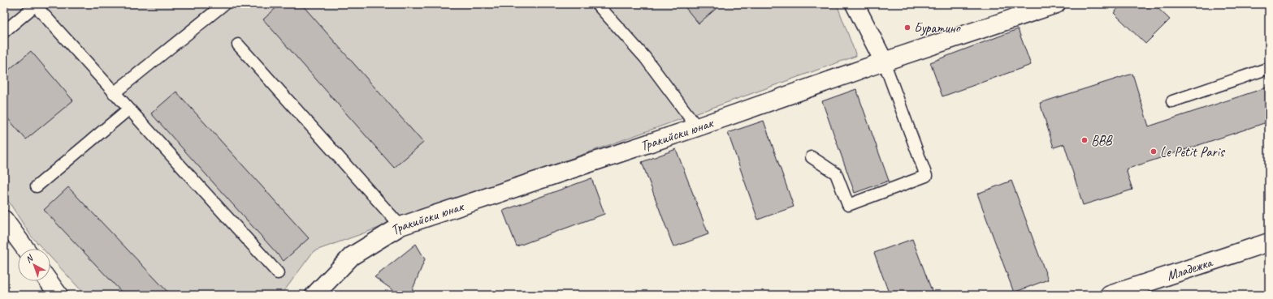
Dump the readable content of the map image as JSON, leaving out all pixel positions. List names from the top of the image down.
{
  "streets": {
    "street": ["Тракийски юнак", "Младежка"]
  },
  "places": ["Буратино", "ВВВ", "Le Petit Paris"],
  "north": "top left"
}
